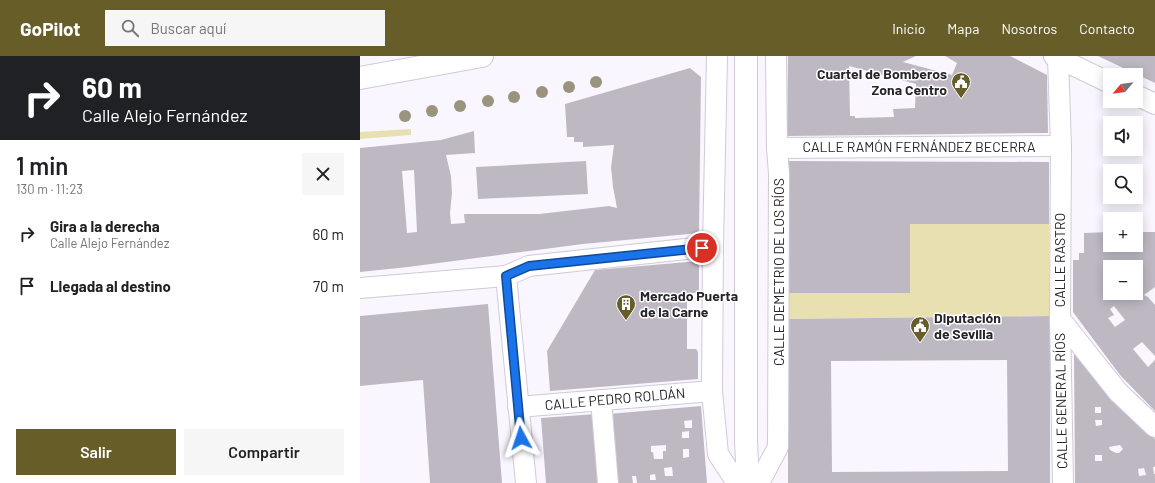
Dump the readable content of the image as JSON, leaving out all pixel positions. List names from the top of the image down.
{
  "streets": {
    "street": [
      "CALLE RAMÓN FERNÁNDEZ BECERRA",
      "CALLE RASTRO",
      "CALLE DEMETRIO DE LOS RÍOS",
      "CALLE PEDRO ROLDÁN",
      "CALLE GENERAL RÍOS"
    ]
  },
  "crossings": [
    ["CALLE RAMÓN FERNÁNDEZ BECERRA", "CALLE RASTRO"],
    ["CALLE RAMÓN FERNÁNDEZ BECERRA", "CALLE DEMETRIO DE LOS RÍOS"],
    ["CALLE RASTRO", "CALLE GENERAL RÍOS"]
  ],
  "places": {
    "public building": ["Cuartel de Bomberos Zona Centro", "Diputación de Sevilla"],
    "building": ["Mercado Puerta de la Carne"]
  },
  "north": "bottom left",
  "page": {
    "header": "GoPilot",
    "search": "Buscar aquí",
    "nav": [
      "Inicio",
      "Mapa",
      "Nosotros",
      "Contacto"
    ],
    "turn": ["60 m", "Calle Alejo Fernández"],
    "map_buttons": ["+", "−"],
    "heading": ["1 min", "130 m · 11:23"],
    "list": [
      {
        "name": "Gira a la derecha",
        "note": "Calle Alejo Fernández",
        "value": "60 m"
      },
      {
        "name": "Llegada al destino",
        "value": "70 m"
      }
    ],
    "buttons": ["Salir", "Compartir"]
  }
}
